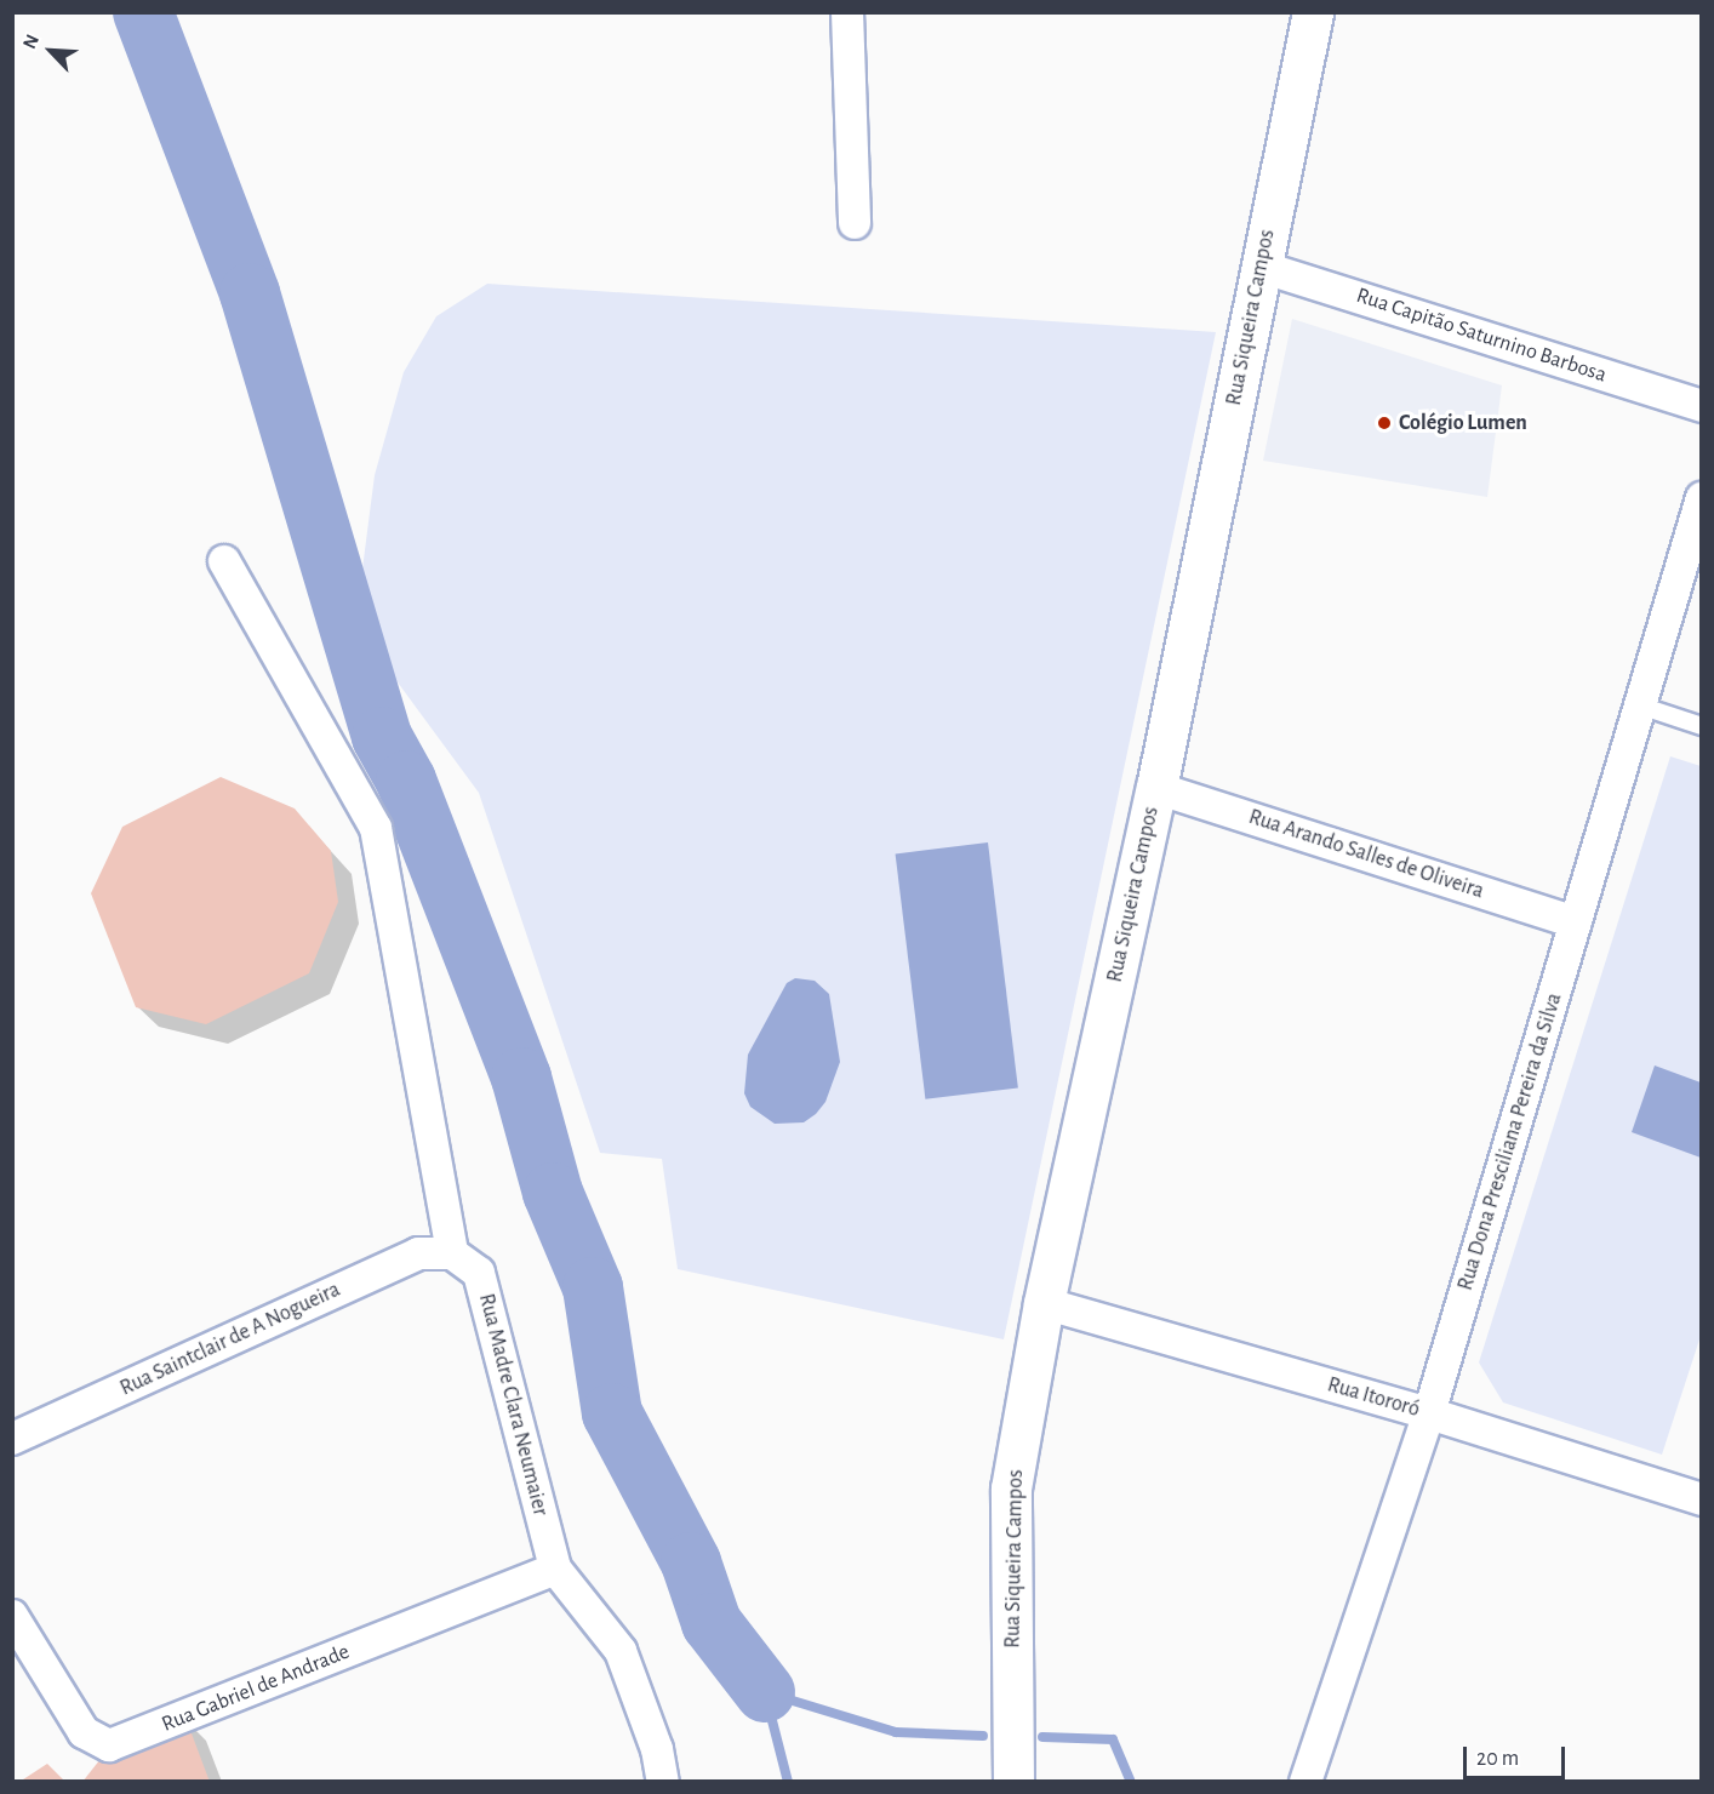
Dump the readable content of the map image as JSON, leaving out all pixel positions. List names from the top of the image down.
{
  "streets": {
    "main road": ["Rua Siqueira Campos"],
    "street": [
      "Rua Capitão Saturnino Barbosa",
      "Rua Arando Salles de Oliveira",
      "Rua Dona Presciliana Pereira da Silva",
      "Rua Saintclair de A Nogueira",
      "Rua Itororó",
      "Rua Madre Clara Neumaier",
      "Rua Gabriel de Andrade"
    ]
  },
  "crossings": [
    ["Rua Siqueira Campos", "Rua Capitão Saturnino Barbosa"],
    ["Rua Siqueira Campos", "Rua Arando Salles de Oliveira"],
    ["Rua Siqueira Campos", "Rua Itororó"],
    ["Rua Arando Salles de Oliveira", "Rua Dona Presciliana Pereira da Silva"],
    ["Rua Dona Presciliana Pereira da Silva", "Rua Itororó"],
    ["Rua Saintclair de A Nogueira", "Rua Madre Clara Neumaier"],
    ["Rua Madre Clara Neumaier", "Rua Gabriel de Andrade"]
  ],
  "places": ["Colégio Lumen"],
  "scale_bar": "20 m",
  "north": "top left"
}
